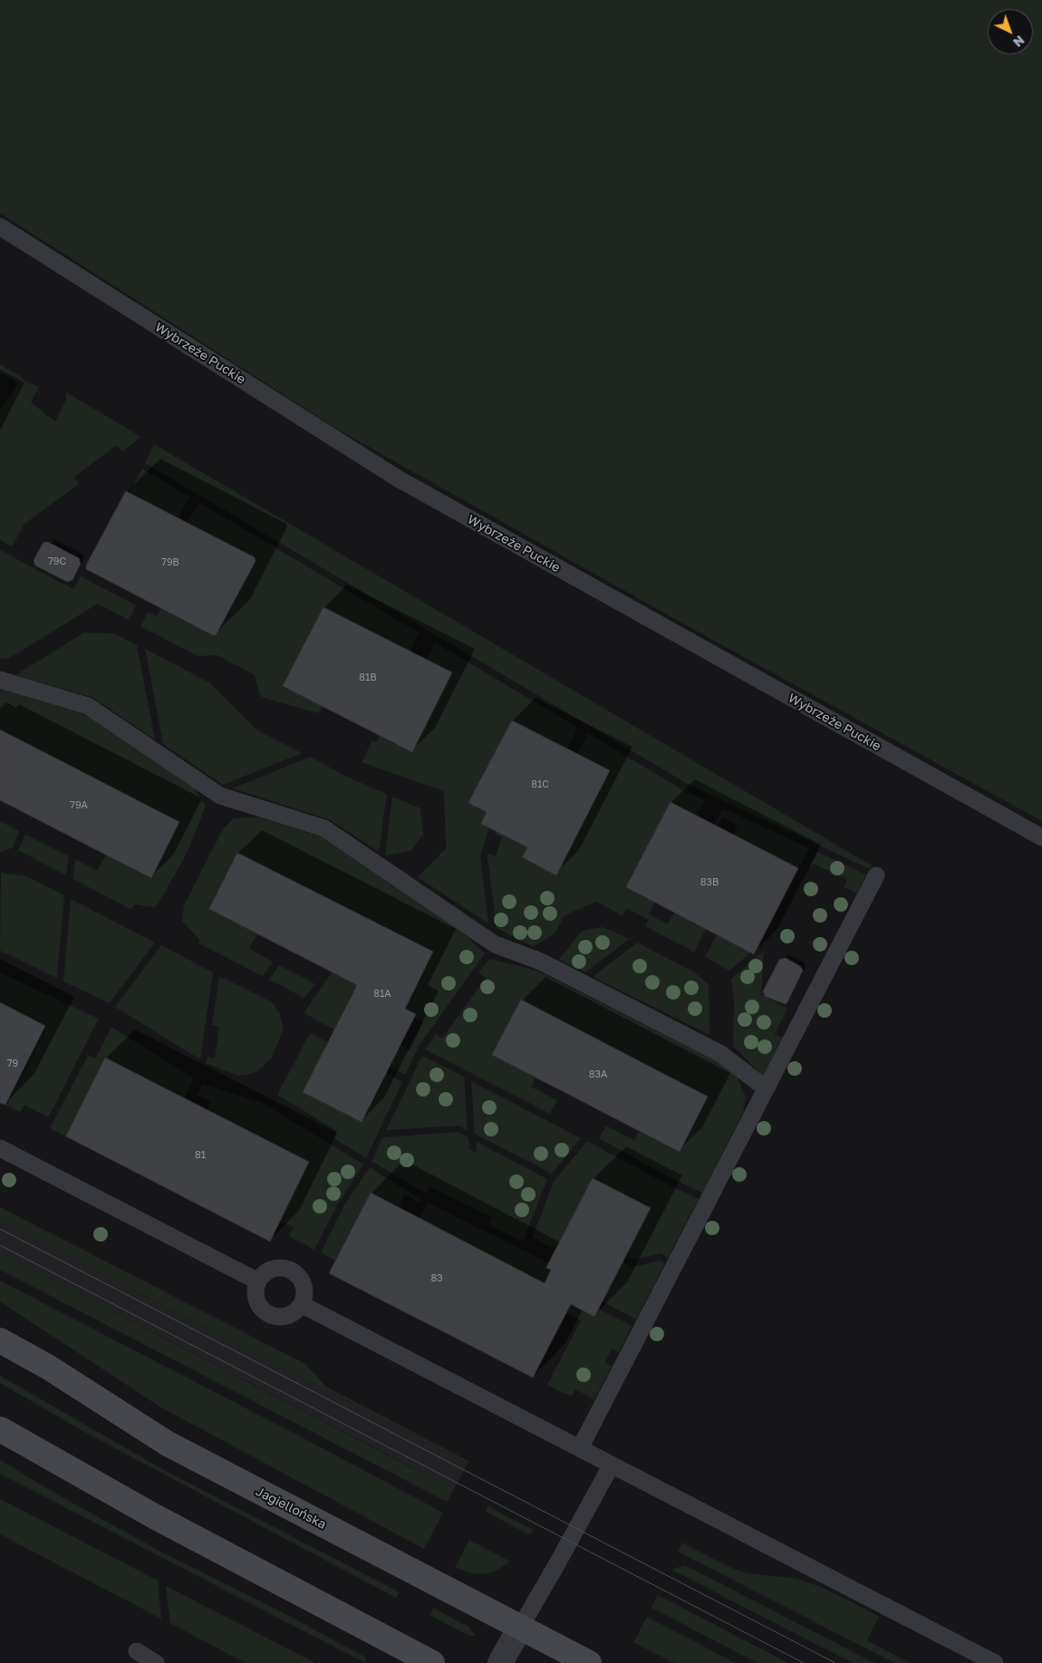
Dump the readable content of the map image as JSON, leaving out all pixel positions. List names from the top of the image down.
{
  "streets": {
    "main road": ["Jagiellońska"],
    "lane": ["Wybrzeże Puckie"]
  },
  "house_numbers": [
    "79C",
    "79B",
    "81B",
    "81C",
    "79A",
    "83B",
    "81A",
    "79",
    "83A",
    "81",
    "83"
  ],
  "north": "bottom right"
}
